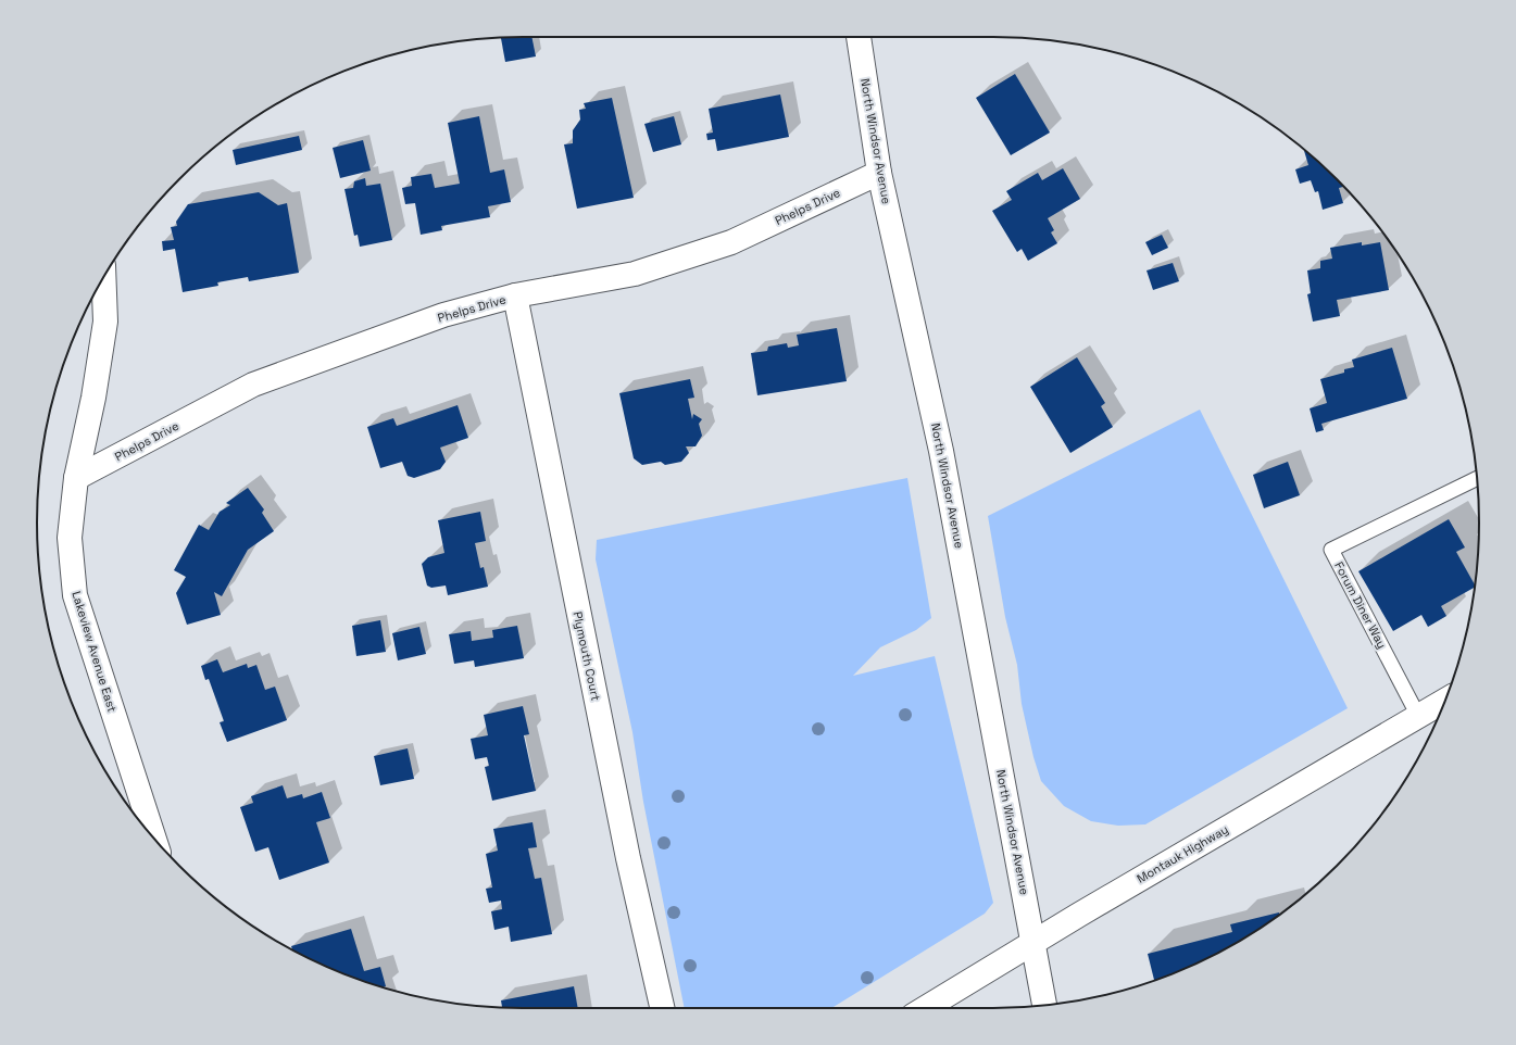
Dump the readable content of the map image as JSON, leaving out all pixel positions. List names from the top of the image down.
{
  "streets": {
    "street": [
      "North Windsor Avenue",
      "Phelps Drive",
      "Lakeview Avenue East",
      "Plymouth Court",
      "Montauk Highway"
    ],
    "lane": ["Forum Diner Way"]
  },
  "crossings": [
    ["North Windsor Avenue", "Phelps Drive"],
    ["North Windsor Avenue", "Montauk Highway"],
    ["Phelps Drive", "Lakeview Avenue East"],
    ["Phelps Drive", "Plymouth Court"],
    ["Forum Diner Way", "Montauk Highway"]
  ]
}
